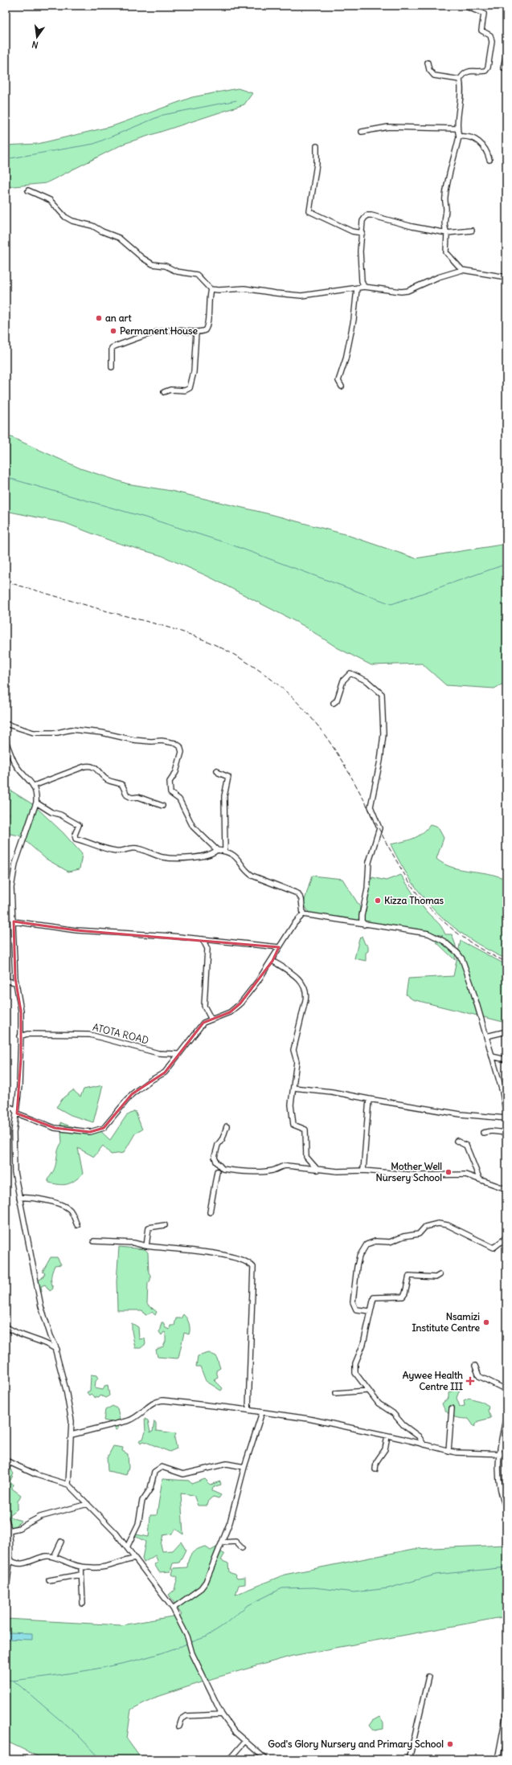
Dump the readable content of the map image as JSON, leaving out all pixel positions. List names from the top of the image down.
{
  "streets": {
    "street": ["ATOTA ROAD"]
  },
  "places": {
    "other": [
      "an art",
      "Permanent House",
      "Kizza Thomas",
      "Mother Well Nursery School",
      "Nsamizi Institute Centre",
      "God's Glory Nursery and Primary School"
    ],
    "health": ["Aywee Health Centre III"]
  },
  "north": "bottom"
}
